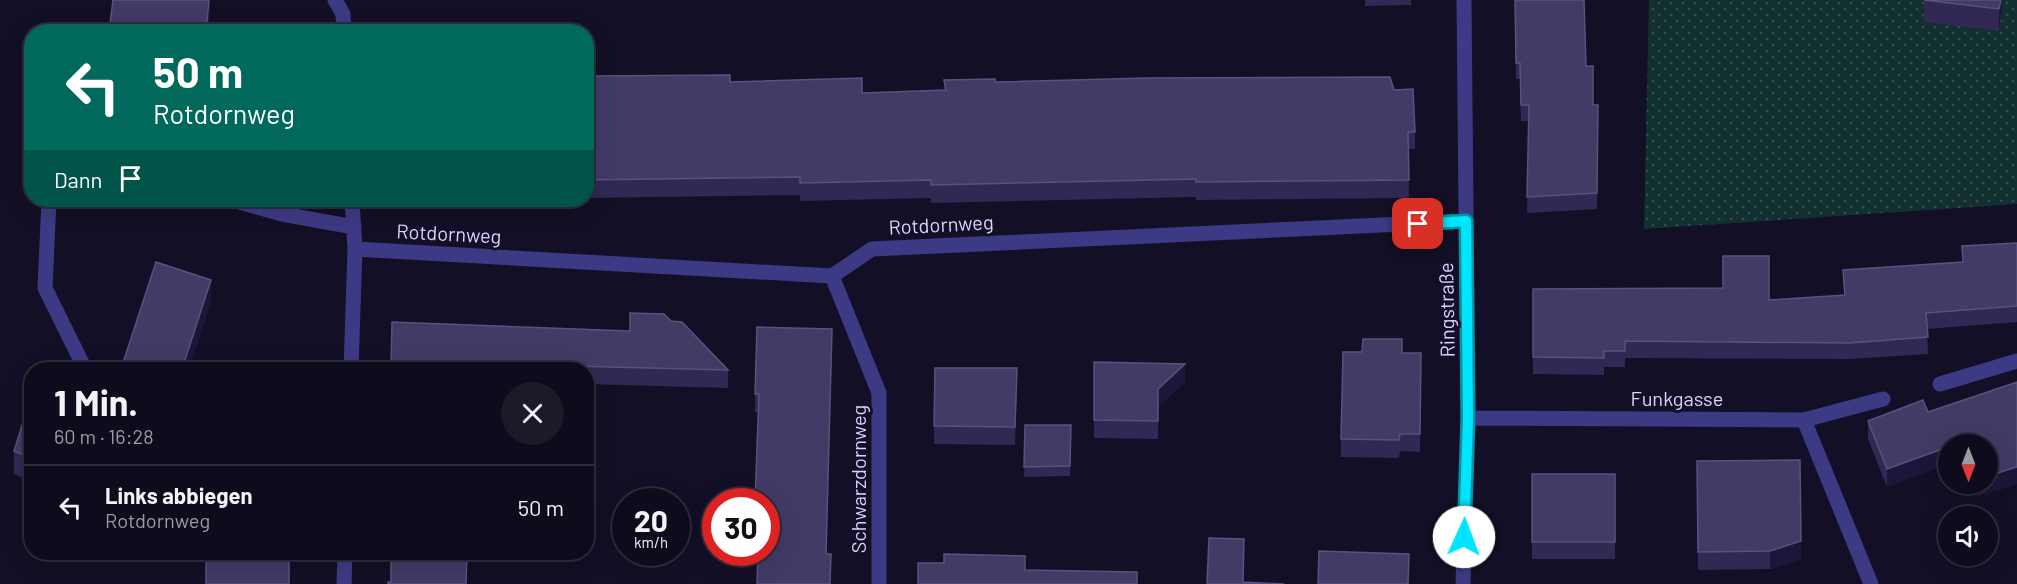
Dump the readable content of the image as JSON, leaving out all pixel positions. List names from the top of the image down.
{
  "streets": {
    "street": [
      "Rotdornweg",
      "Ringstraße",
      "Funkgasse",
      "Schwarzdornweg"
    ]
  },
  "crossings": [
    ["Rotdornweg", "Ringstraße"],
    ["Rotdornweg", "Schwarzdornweg"],
    ["Ringstraße", "Funkgasse"]
  ],
  "north": "bottom",
  "page": {
    "turn": ["50 m", "Rotdornweg"],
    "then": "Dann",
    "heading": ["1 Min.", "60 m · 16:28"],
    "list": [
      {
        "name": "Links abbiegen",
        "note": "Rotdornweg",
        "value": "50 m"
      }
    ],
    "speed": "20 km/h",
    "limit": "30"
  }
}
